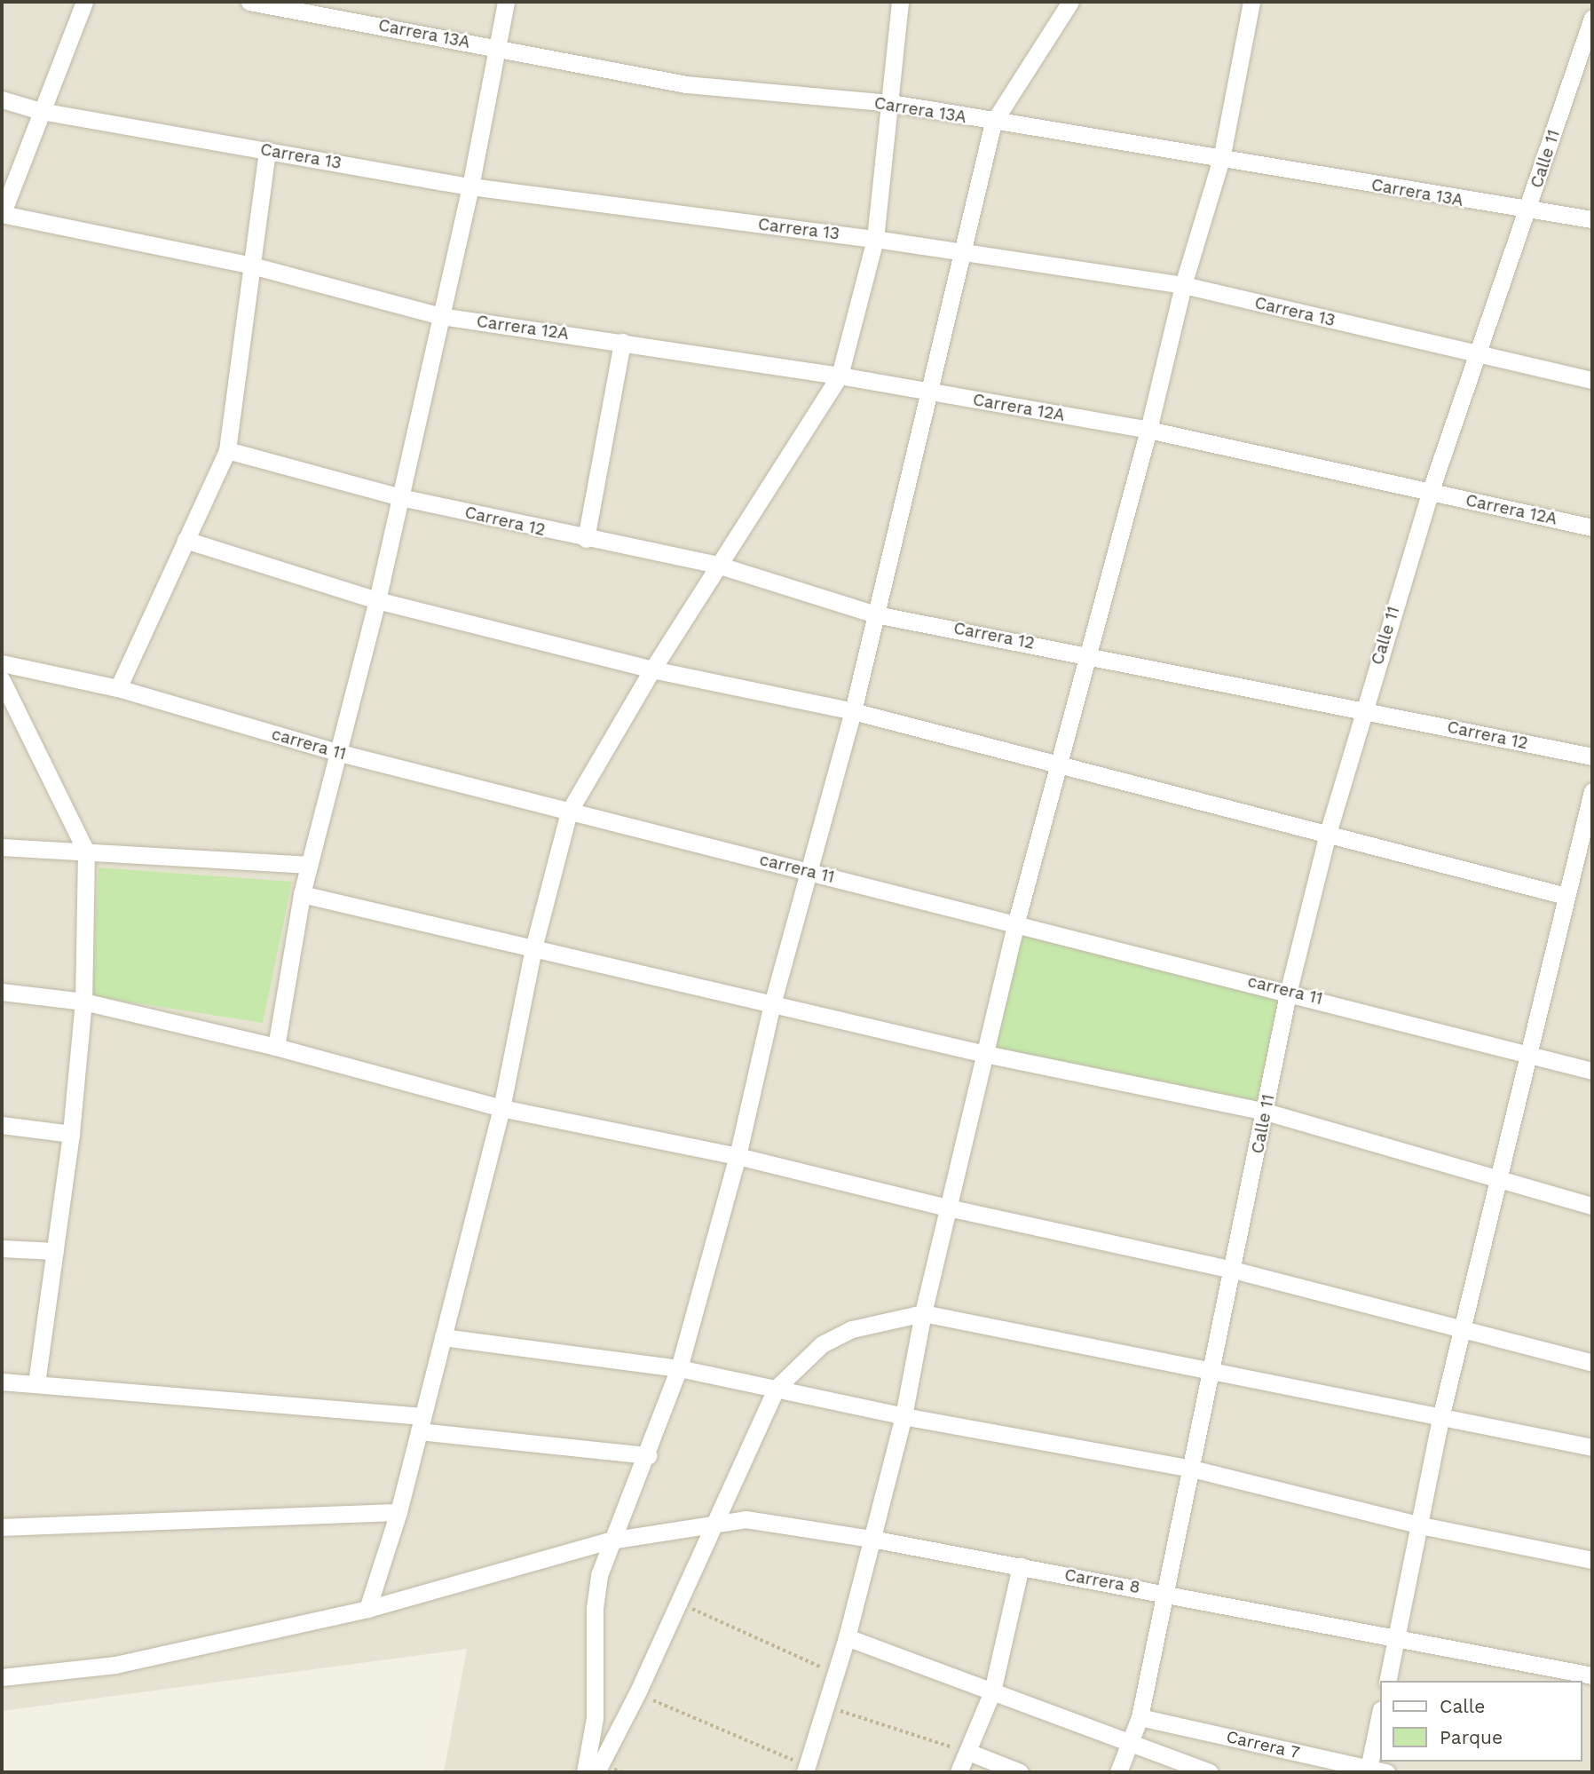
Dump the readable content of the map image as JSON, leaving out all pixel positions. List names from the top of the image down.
{
  "streets": {
    "street": [
      "Carrera 13A",
      "Carrera 13",
      "Calle 11",
      "Carrera 12A",
      "Carrera 12",
      "carrera 11",
      "Carrera 8",
      "Carrera 7"
    ]
  },
  "crossings": [
    ["Carrera 13A", "Calle 11"],
    ["Carrera 13", "Calle 11"],
    ["Calle 11", "Carrera 12A"],
    ["Calle 11", "Carrera 12"],
    ["Calle 11", "carrera 11"],
    ["Calle 11", "Carrera 8"],
    ["Calle 11", "Carrera 7"]
  ],
  "legend": ["Calle", "Parque"]
}
